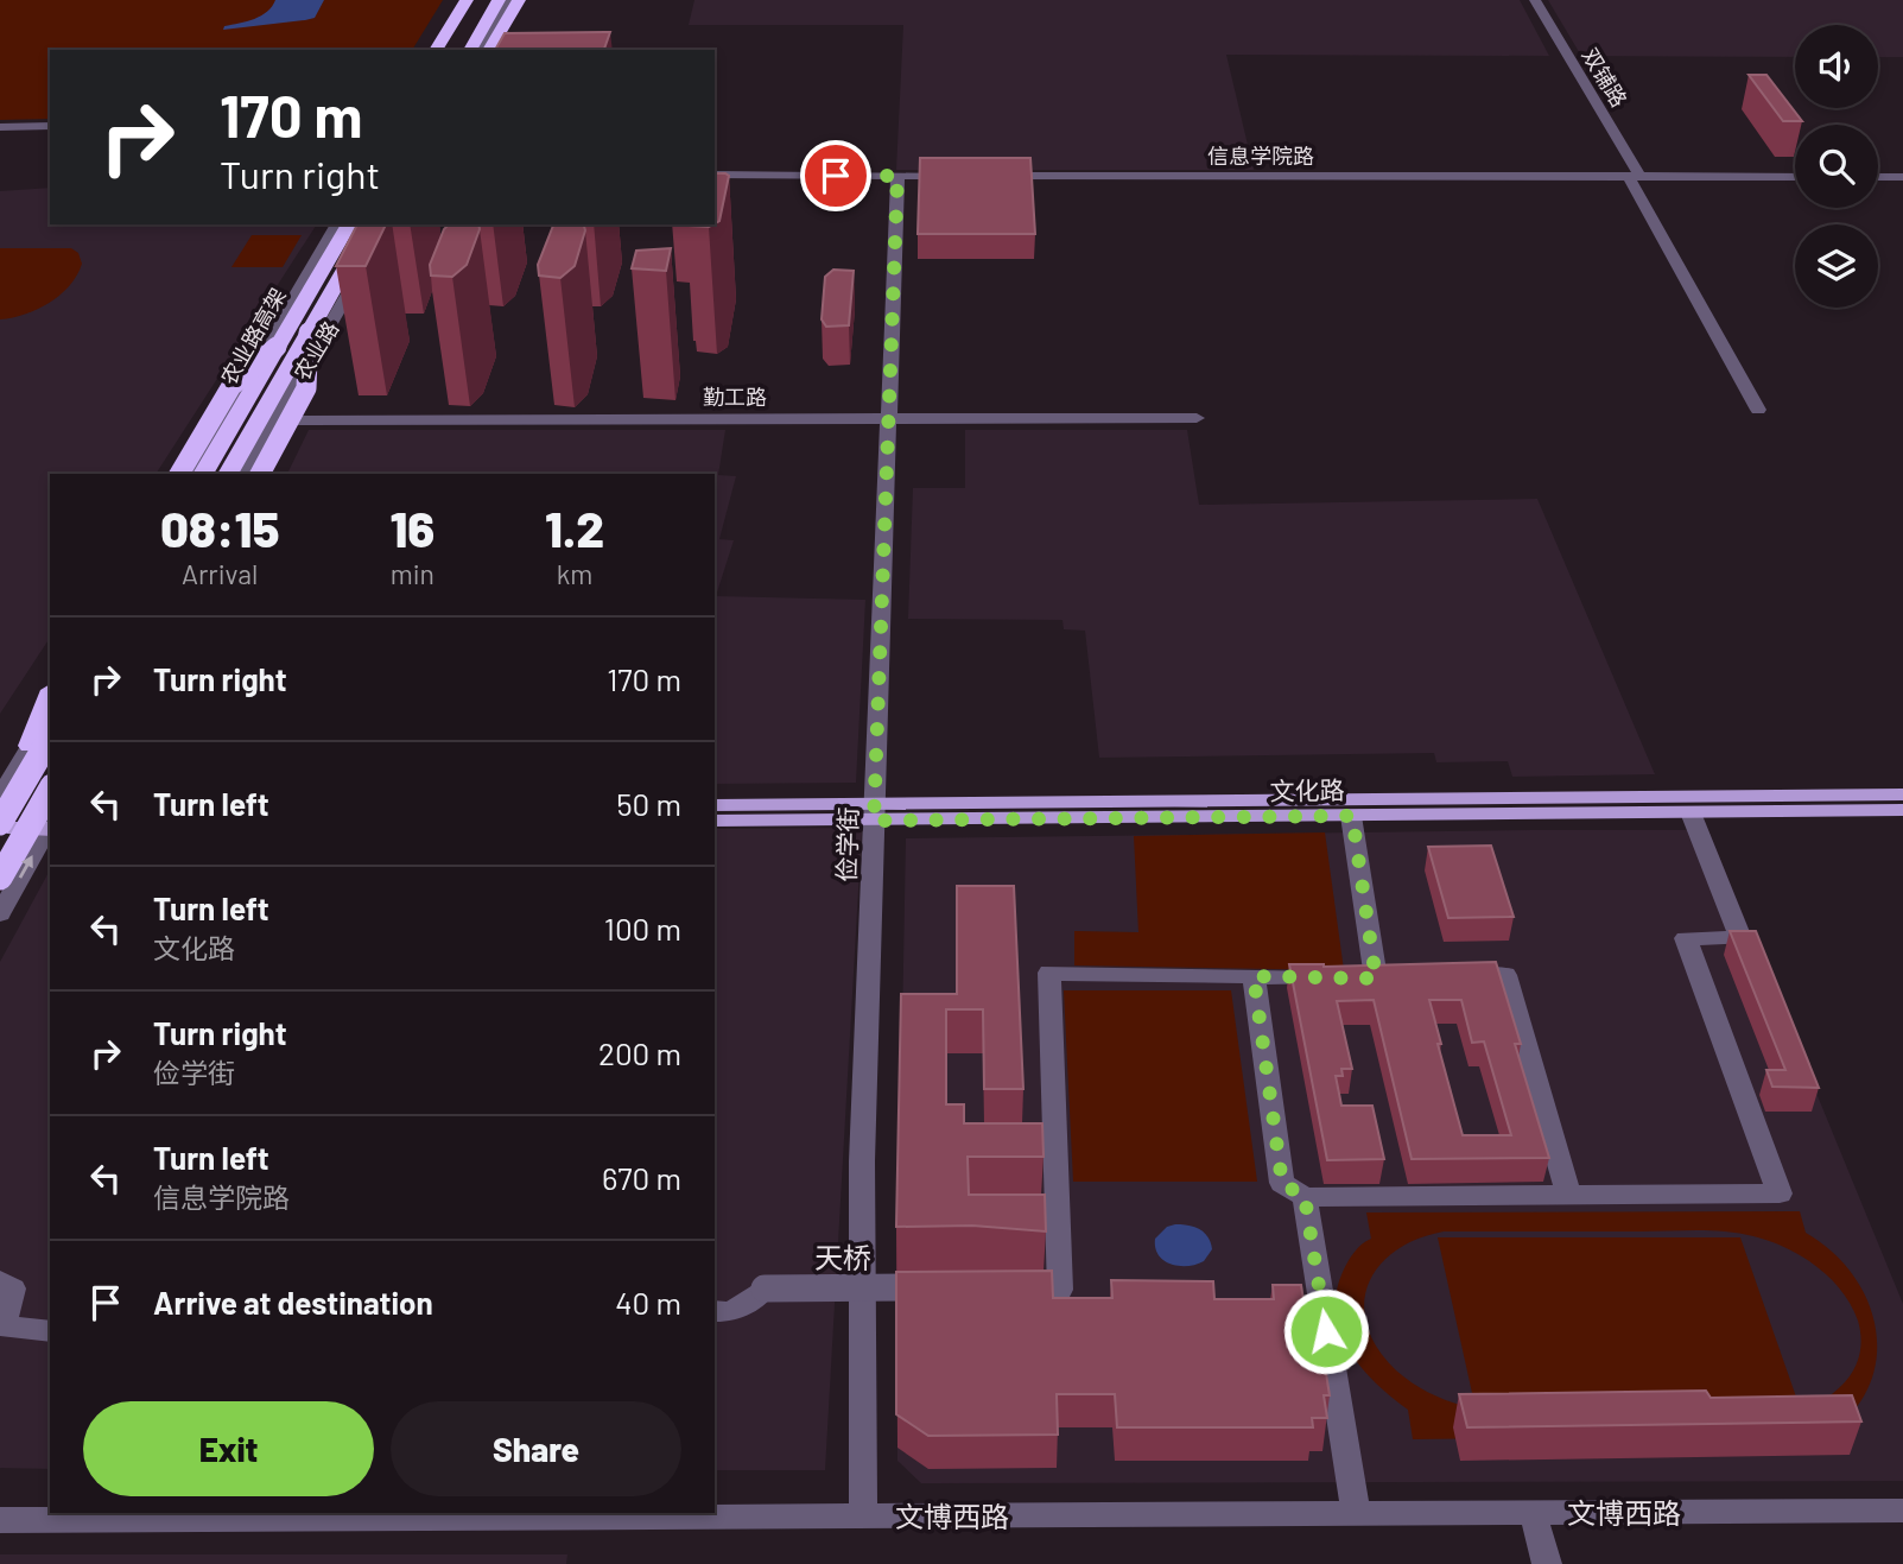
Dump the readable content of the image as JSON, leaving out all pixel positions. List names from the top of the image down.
{
  "streets": {
    "highway": ["农业路高架"],
    "main road": ["文化路"],
    "street": [
      "双铺路",
      "信息学院路",
      "农业路",
      "勤工路",
      "俭学街",
      "天桥",
      "文博西路"
    ]
  },
  "crossings": [
    ["双铺路", "信息学院路"],
    ["农业路", "勤工路"],
    ["勤工路", "俭学街"],
    ["文化路", "俭学街"],
    ["俭学街", "文博西路"]
  ],
  "page": {
    "turn": ["170 m", "Turn right"],
    "eta": [
      "08:15",
      "Arrival",
      "16",
      "min",
      "1.2",
      "km"
    ],
    "list": [
      {
        "name": "Turn right",
        "value": "170 m"
      },
      {
        "name": "Turn left",
        "value": "50 m"
      },
      {
        "name": "Turn left",
        "note": "文化路",
        "value": "100 m"
      },
      {
        "name": "Turn right",
        "note": "俭学街",
        "value": "200 m"
      },
      {
        "name": "Turn left",
        "note": "信息学院路",
        "value": "670 m"
      },
      {
        "name": "Arrive at destination",
        "value": "40 m"
      }
    ],
    "buttons": ["Exit", "Share"]
  }
}
